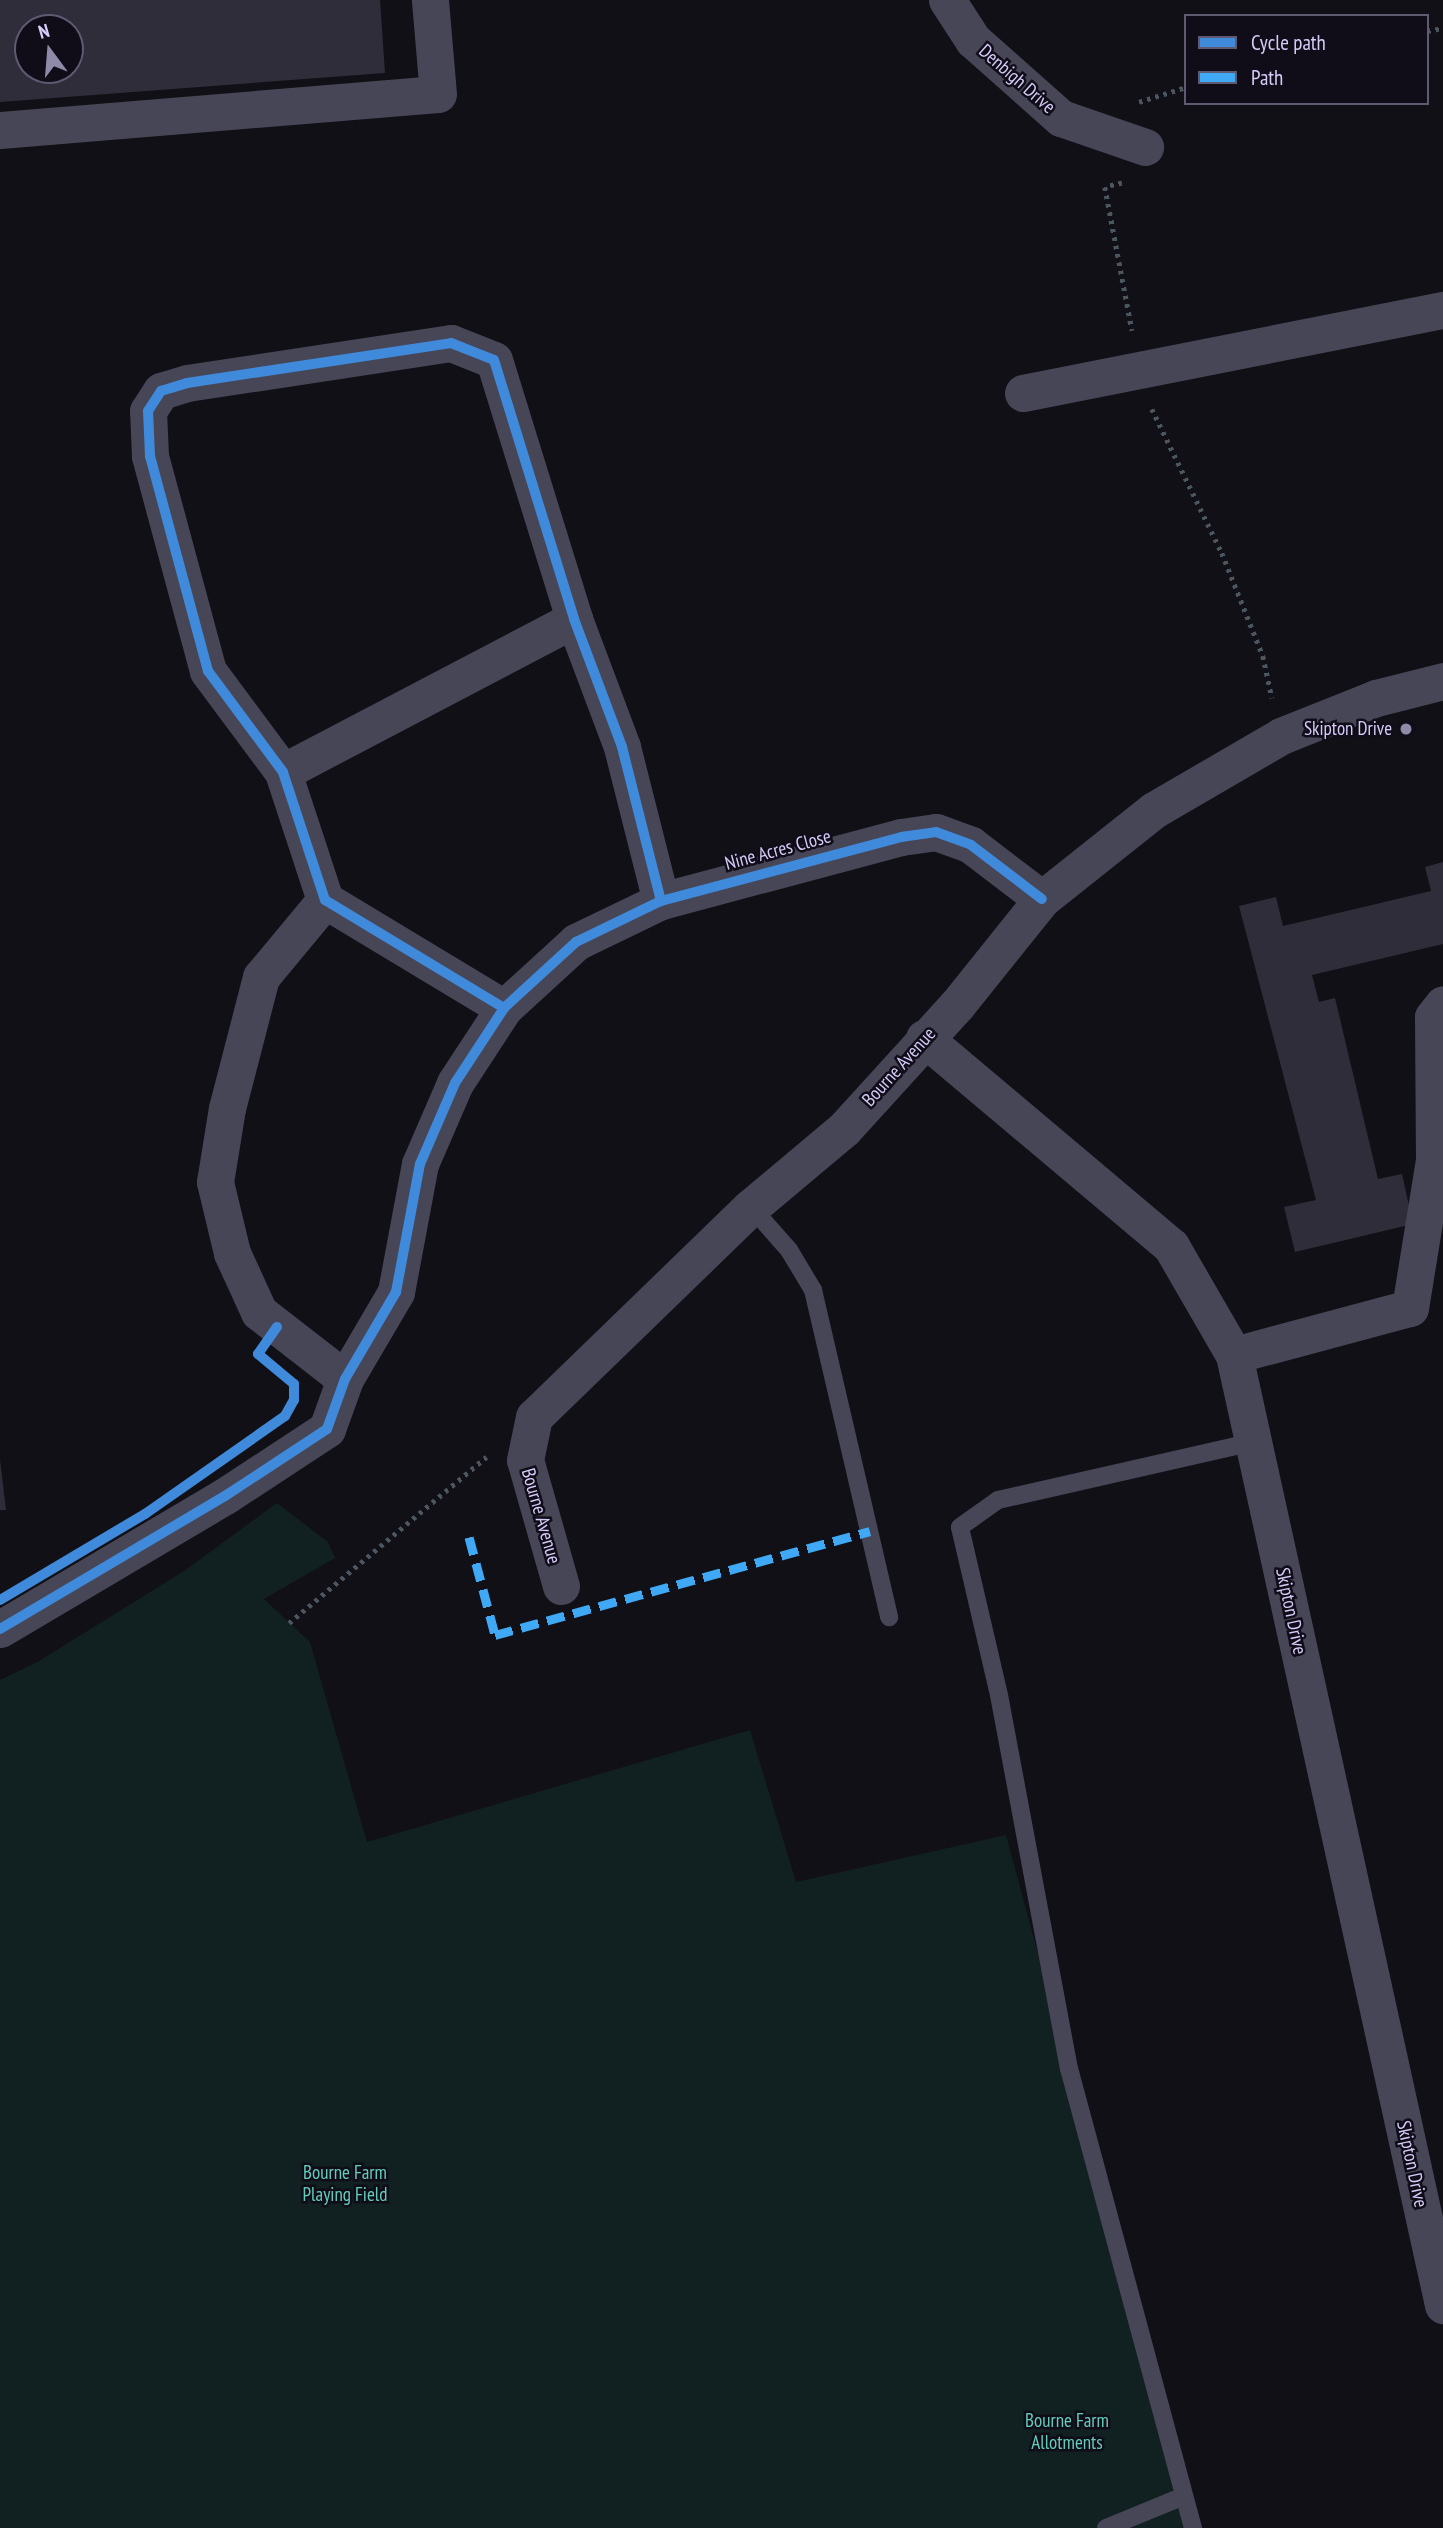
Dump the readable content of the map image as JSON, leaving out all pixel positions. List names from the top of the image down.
{
  "streets": {
    "street": [
      "Denbigh Drive",
      "Nine Acres Close",
      "Bourne Avenue",
      "Skipton Drive"
    ]
  },
  "crossings": [
    ["Nine Acres Close", "Bourne Avenue"],
    ["Bourne Avenue", "Skipton Drive"]
  ],
  "parks": ["Bourne Farm Playing Field", "Bourne Farm Allotments"],
  "places": ["Skipton Drive"],
  "legend": ["Cycle path", "Path"],
  "north": "top"
}
